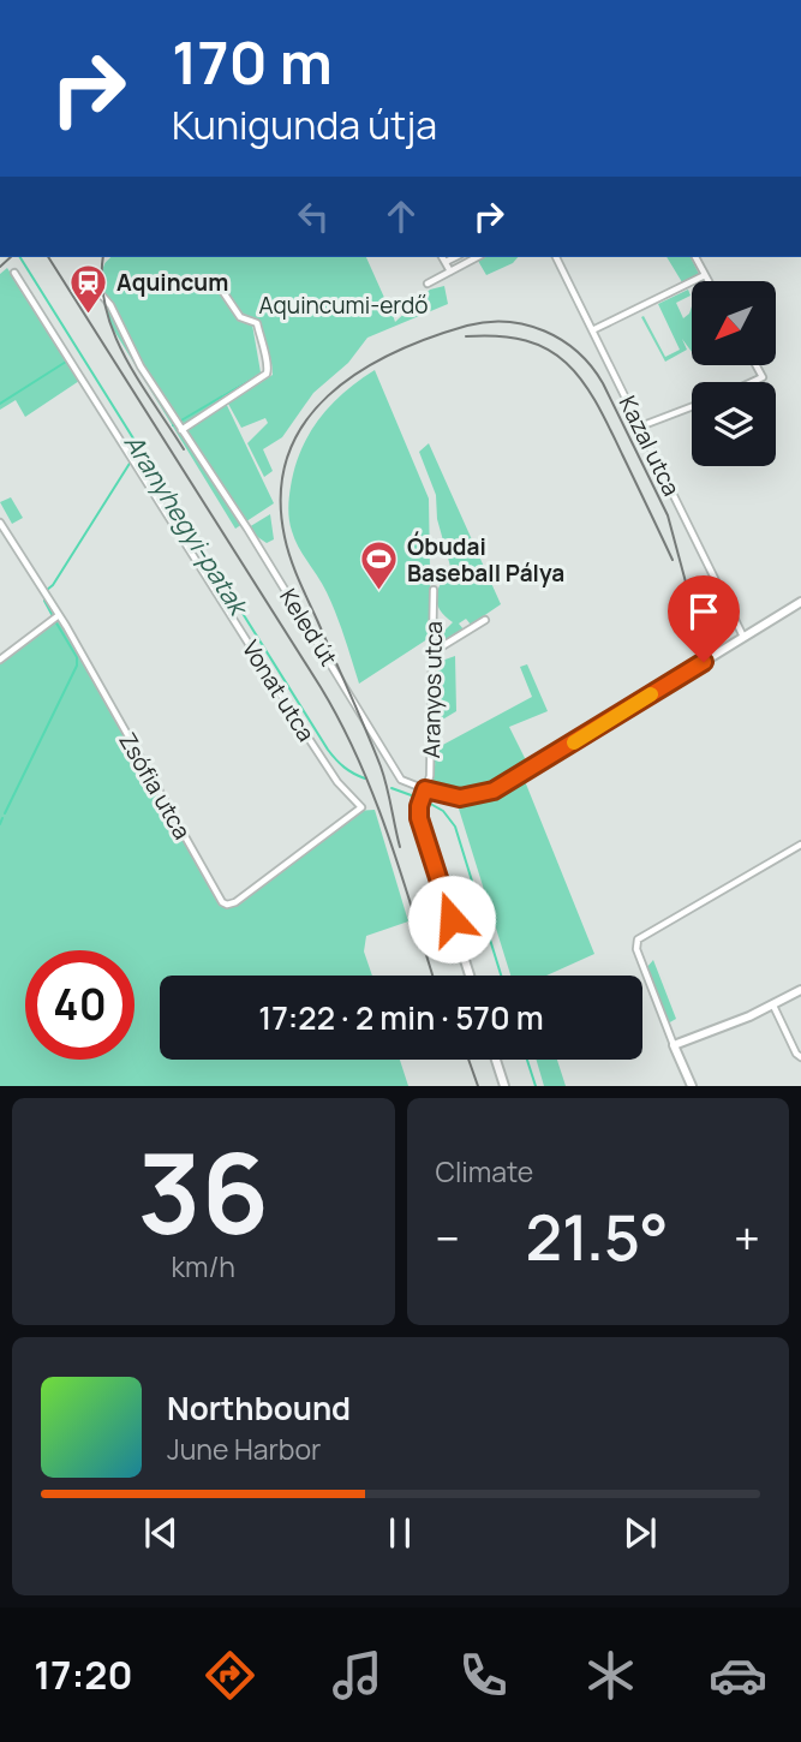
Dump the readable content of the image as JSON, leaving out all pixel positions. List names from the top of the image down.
{
  "streets": {
    "street": [
      "Kazal utca",
      "Keled út",
      "Aranyos utca",
      "Vonat utca",
      "Zsófia utca"
    ]
  },
  "crossings": [
    ["Keled út", "Aranyos utca"],
    ["Vonat utca", "Zsófia utca"]
  ],
  "water": ["Aranyhegyi-patak"],
  "parks": ["Aquincumi-erdő"],
  "places": {
    "station": ["Aquincum"],
    "sports": ["Óbudai Baseball Pálya"]
  },
  "north": "bottom left",
  "page": {
    "turn": ["170 m", "Kunigunda útja"],
    "limit": "40",
    "trip": "17:22 · 2 min · 570 m",
    "tile": [
      ["36", "km/h"],
      "Climate"
    ],
    "heat": ["−", "21.5°", "+"],
    "song": ["Northbound", "June Harbor"],
    "tabs": "17:20"
  }
}
